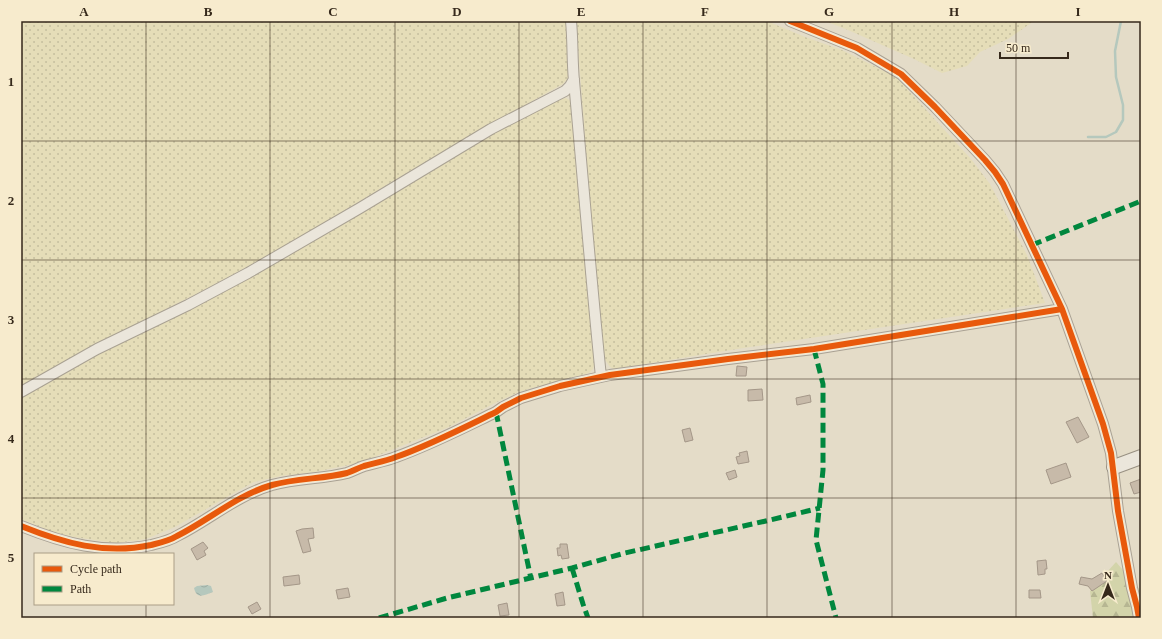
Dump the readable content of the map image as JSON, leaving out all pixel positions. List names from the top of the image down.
{
  "legend": ["Cycle path", "Path"],
  "scale_bar": "50 m",
  "north": "top",
  "grid": {
    "columns": [
      "A",
      "B",
      "C",
      "D",
      "E",
      "F",
      "G",
      "H",
      "I"
    ],
    "rows": [
      "1",
      "2",
      "3",
      "4",
      "5"
    ]
  }
}
